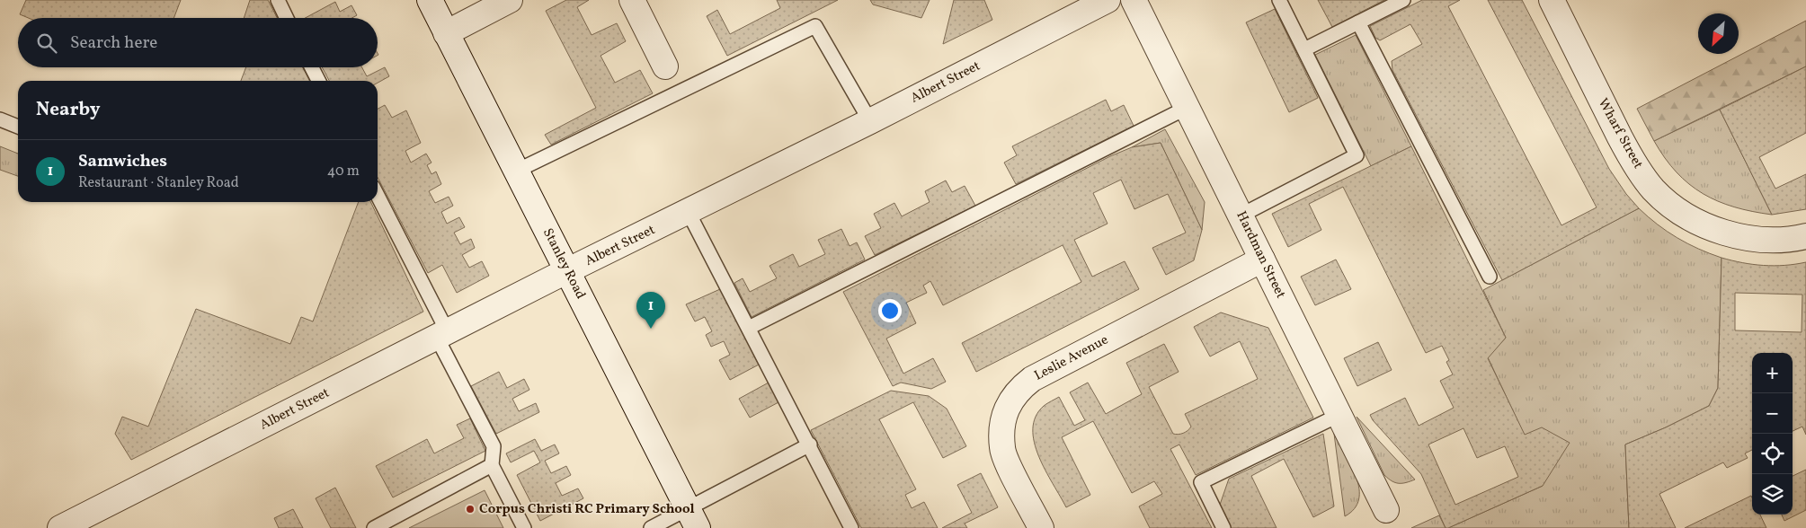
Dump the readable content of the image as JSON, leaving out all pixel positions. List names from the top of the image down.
{
  "streets": {
    "street": [
      "Albert Street",
      "Wharf Street",
      "Hardman Street",
      "Stanley Road",
      "Leslie Avenue"
    ]
  },
  "crossings": [
    ["Albert Street", "Stanley Road"],
    ["Hardman Street", "Leslie Avenue"]
  ],
  "places": ["Corpus Christi RC Primary School"],
  "north": "bottom left",
  "page": {
    "search": "Search here",
    "heading": "Nearby",
    "list": [
      {
        "mark": "1",
        "name": "Samwiches",
        "note": "Restaurant · Stanley Road",
        "value": "40 m"
      }
    ],
    "pins": "1",
    "map_buttons": ["+", "−"]
  }
}
